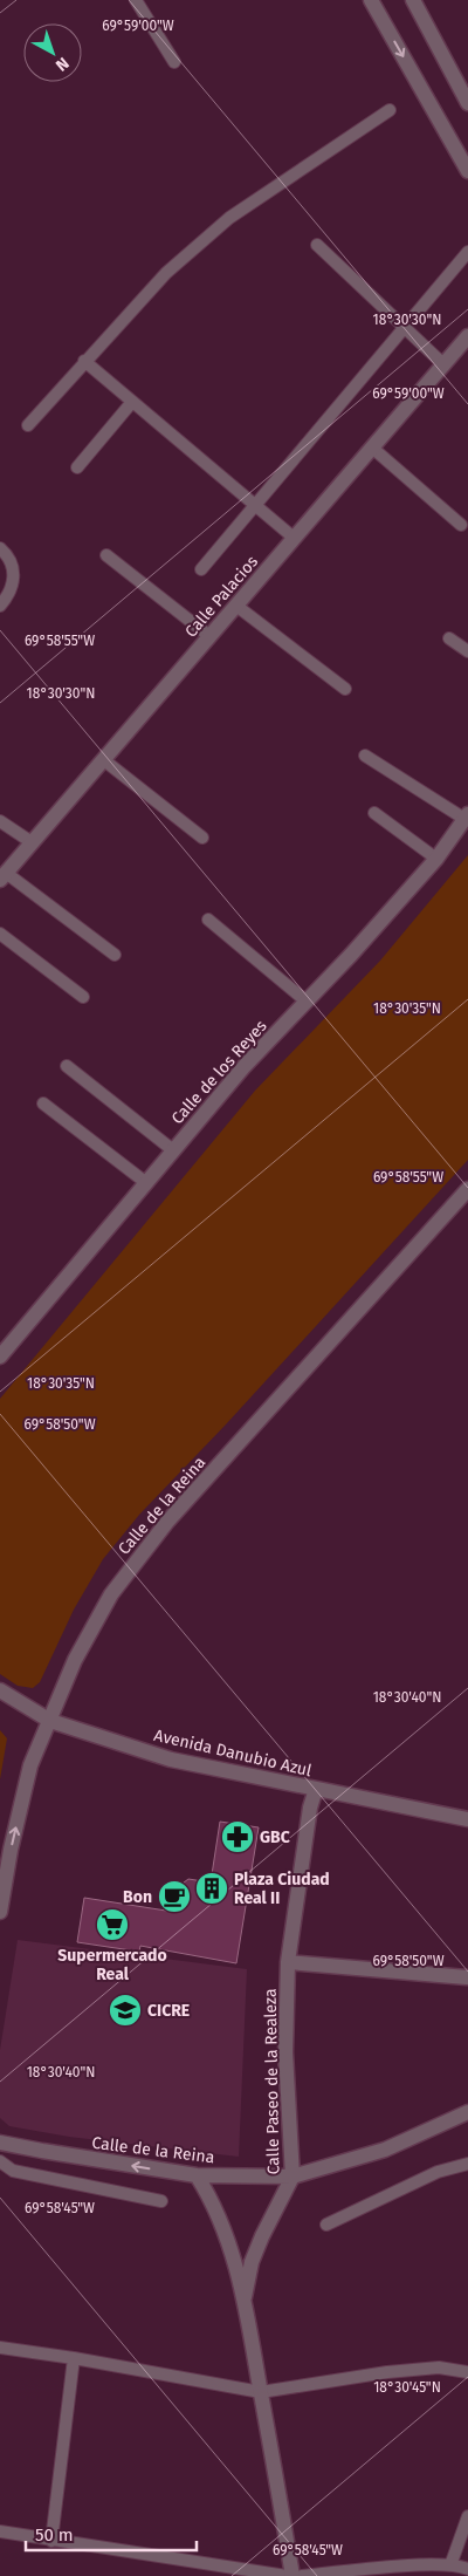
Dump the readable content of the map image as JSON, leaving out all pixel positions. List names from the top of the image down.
{
  "streets": {
    "street": [
      "Calle Palacios",
      "Calle de los Reyes",
      "Calle de la Reina",
      "Avenida Danubio Azul",
      "Calle Paseo de la Realeza"
    ]
  },
  "crossings": [
    ["Calle de la Reina", "Avenida Danubio Azul"],
    ["Calle de la Reina", "Calle Paseo de la Realeza"],
    ["Avenida Danubio Azul", "Calle Paseo de la Realeza"]
  ],
  "places": {
    "pharmacy": ["GBC"],
    "building": ["Plaza Ciudad Real II"],
    "cafe": ["Bon"],
    "supermarket": ["Supermercado Real"],
    "school or university": ["CICRE"]
  },
  "scale_bar": "50 m",
  "north": "bottom right",
  "coordinates": [
    "69°59'00\"W",
    "18°30'30\"N",
    "69°58'55\"W",
    "18°30'35\"N",
    "69°58'50\"W",
    "18°30'40\"N",
    "69°58'45\"W",
    "18°30'45\"N"
  ]
}
